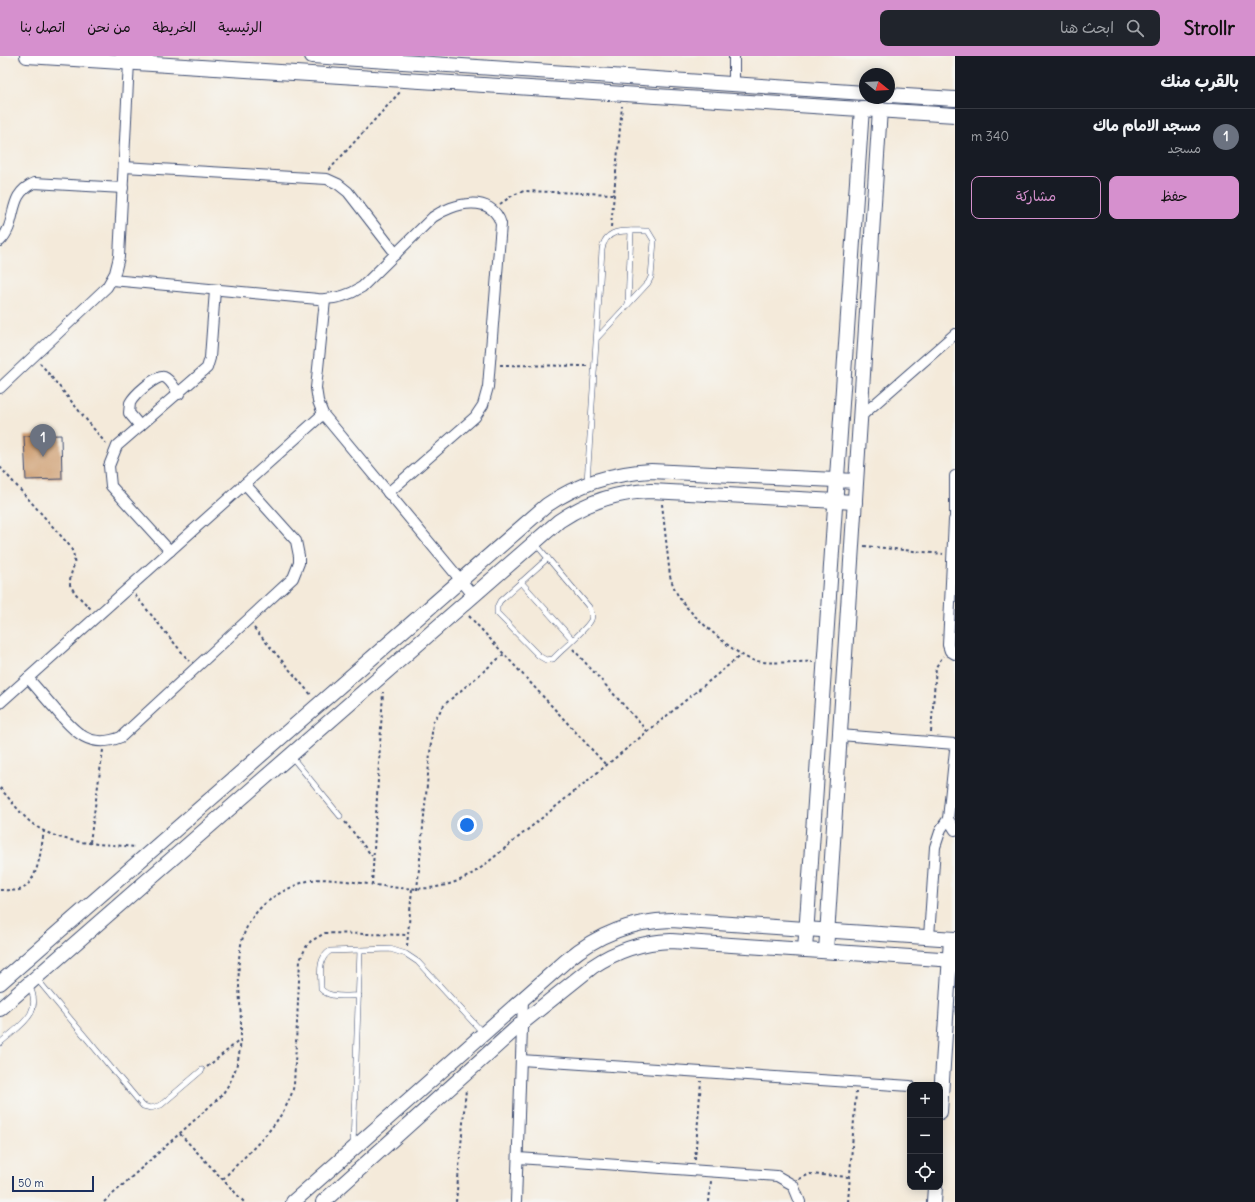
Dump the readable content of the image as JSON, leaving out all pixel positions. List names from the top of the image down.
{
  "scale_bar": "50 m",
  "north": "right",
  "page": {
    "header": "Strollr",
    "search": "ابحث هنا",
    "nav": [
      "الرئيسية",
      "الخريطة",
      "من نحن",
      "اتصل بنا"
    ],
    "heading": "بالقرب منك",
    "list": [
      {
        "mark": "1",
        "name": "مسجد الامام ماك",
        "note": "مسجد",
        "value": "340 m"
      }
    ],
    "buttons": ["حفظ", "مشاركة"],
    "pins": "1",
    "map_buttons": ["+", "−"],
    "scale": "50 m"
  }
}
